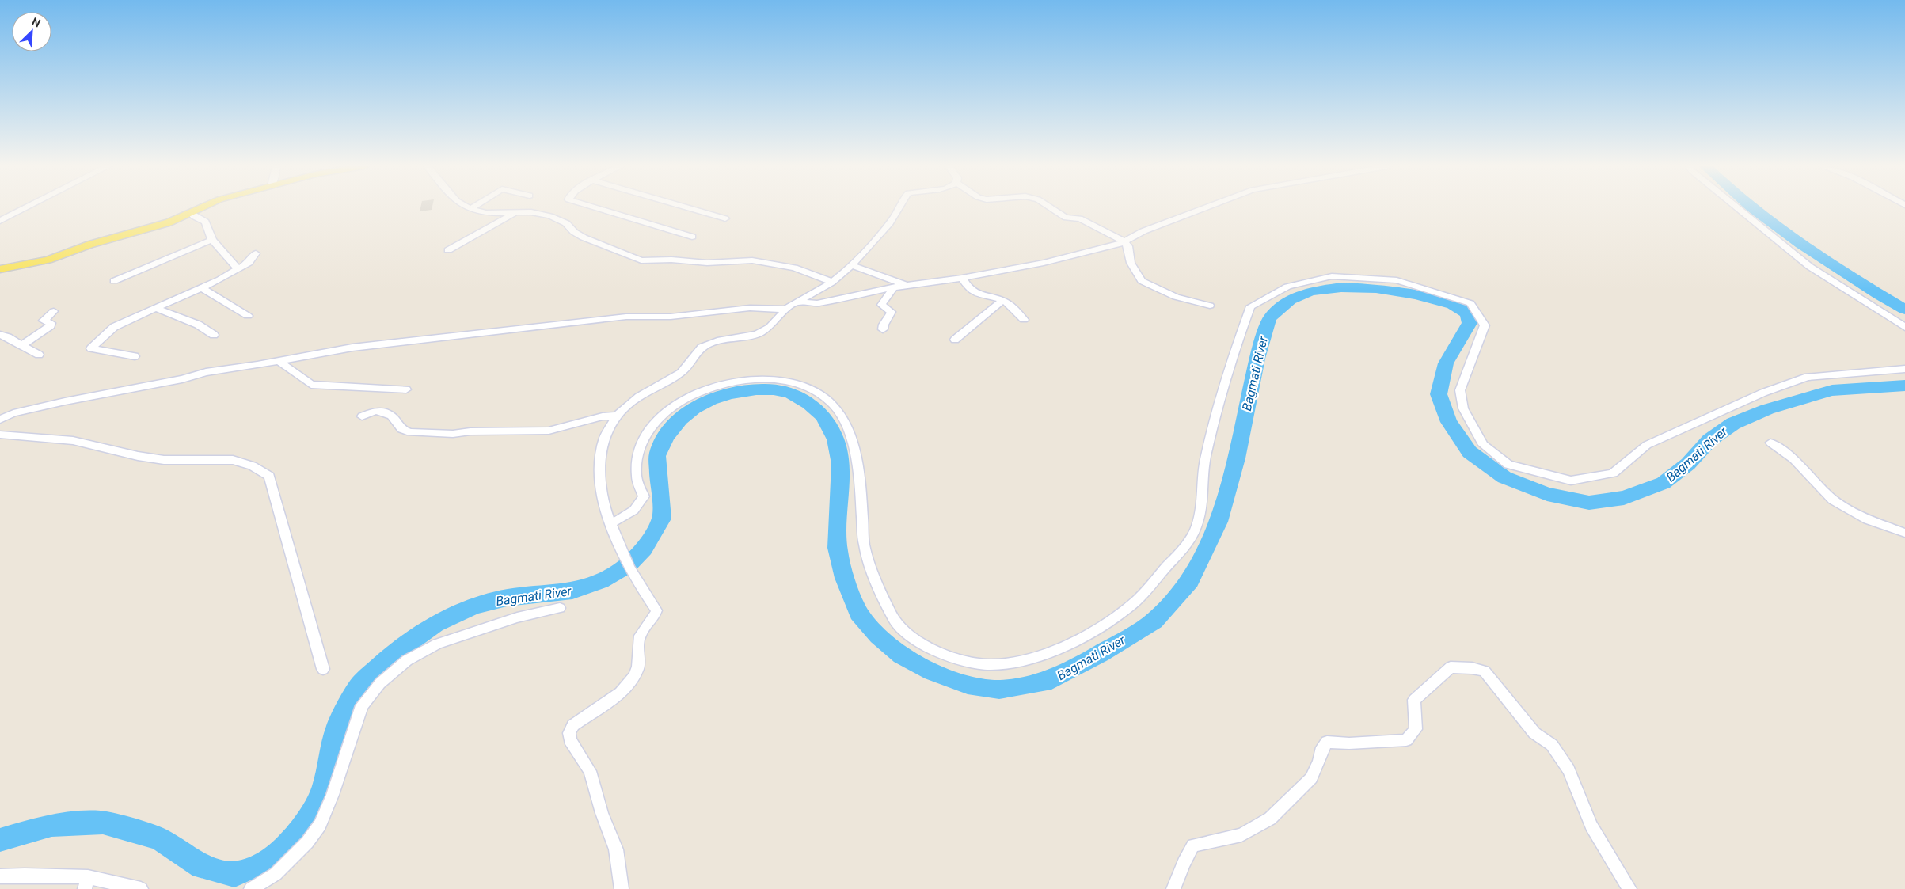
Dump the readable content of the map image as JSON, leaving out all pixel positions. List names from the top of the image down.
{
  "water": ["Bagmati River"],
  "north": "top right"
}
